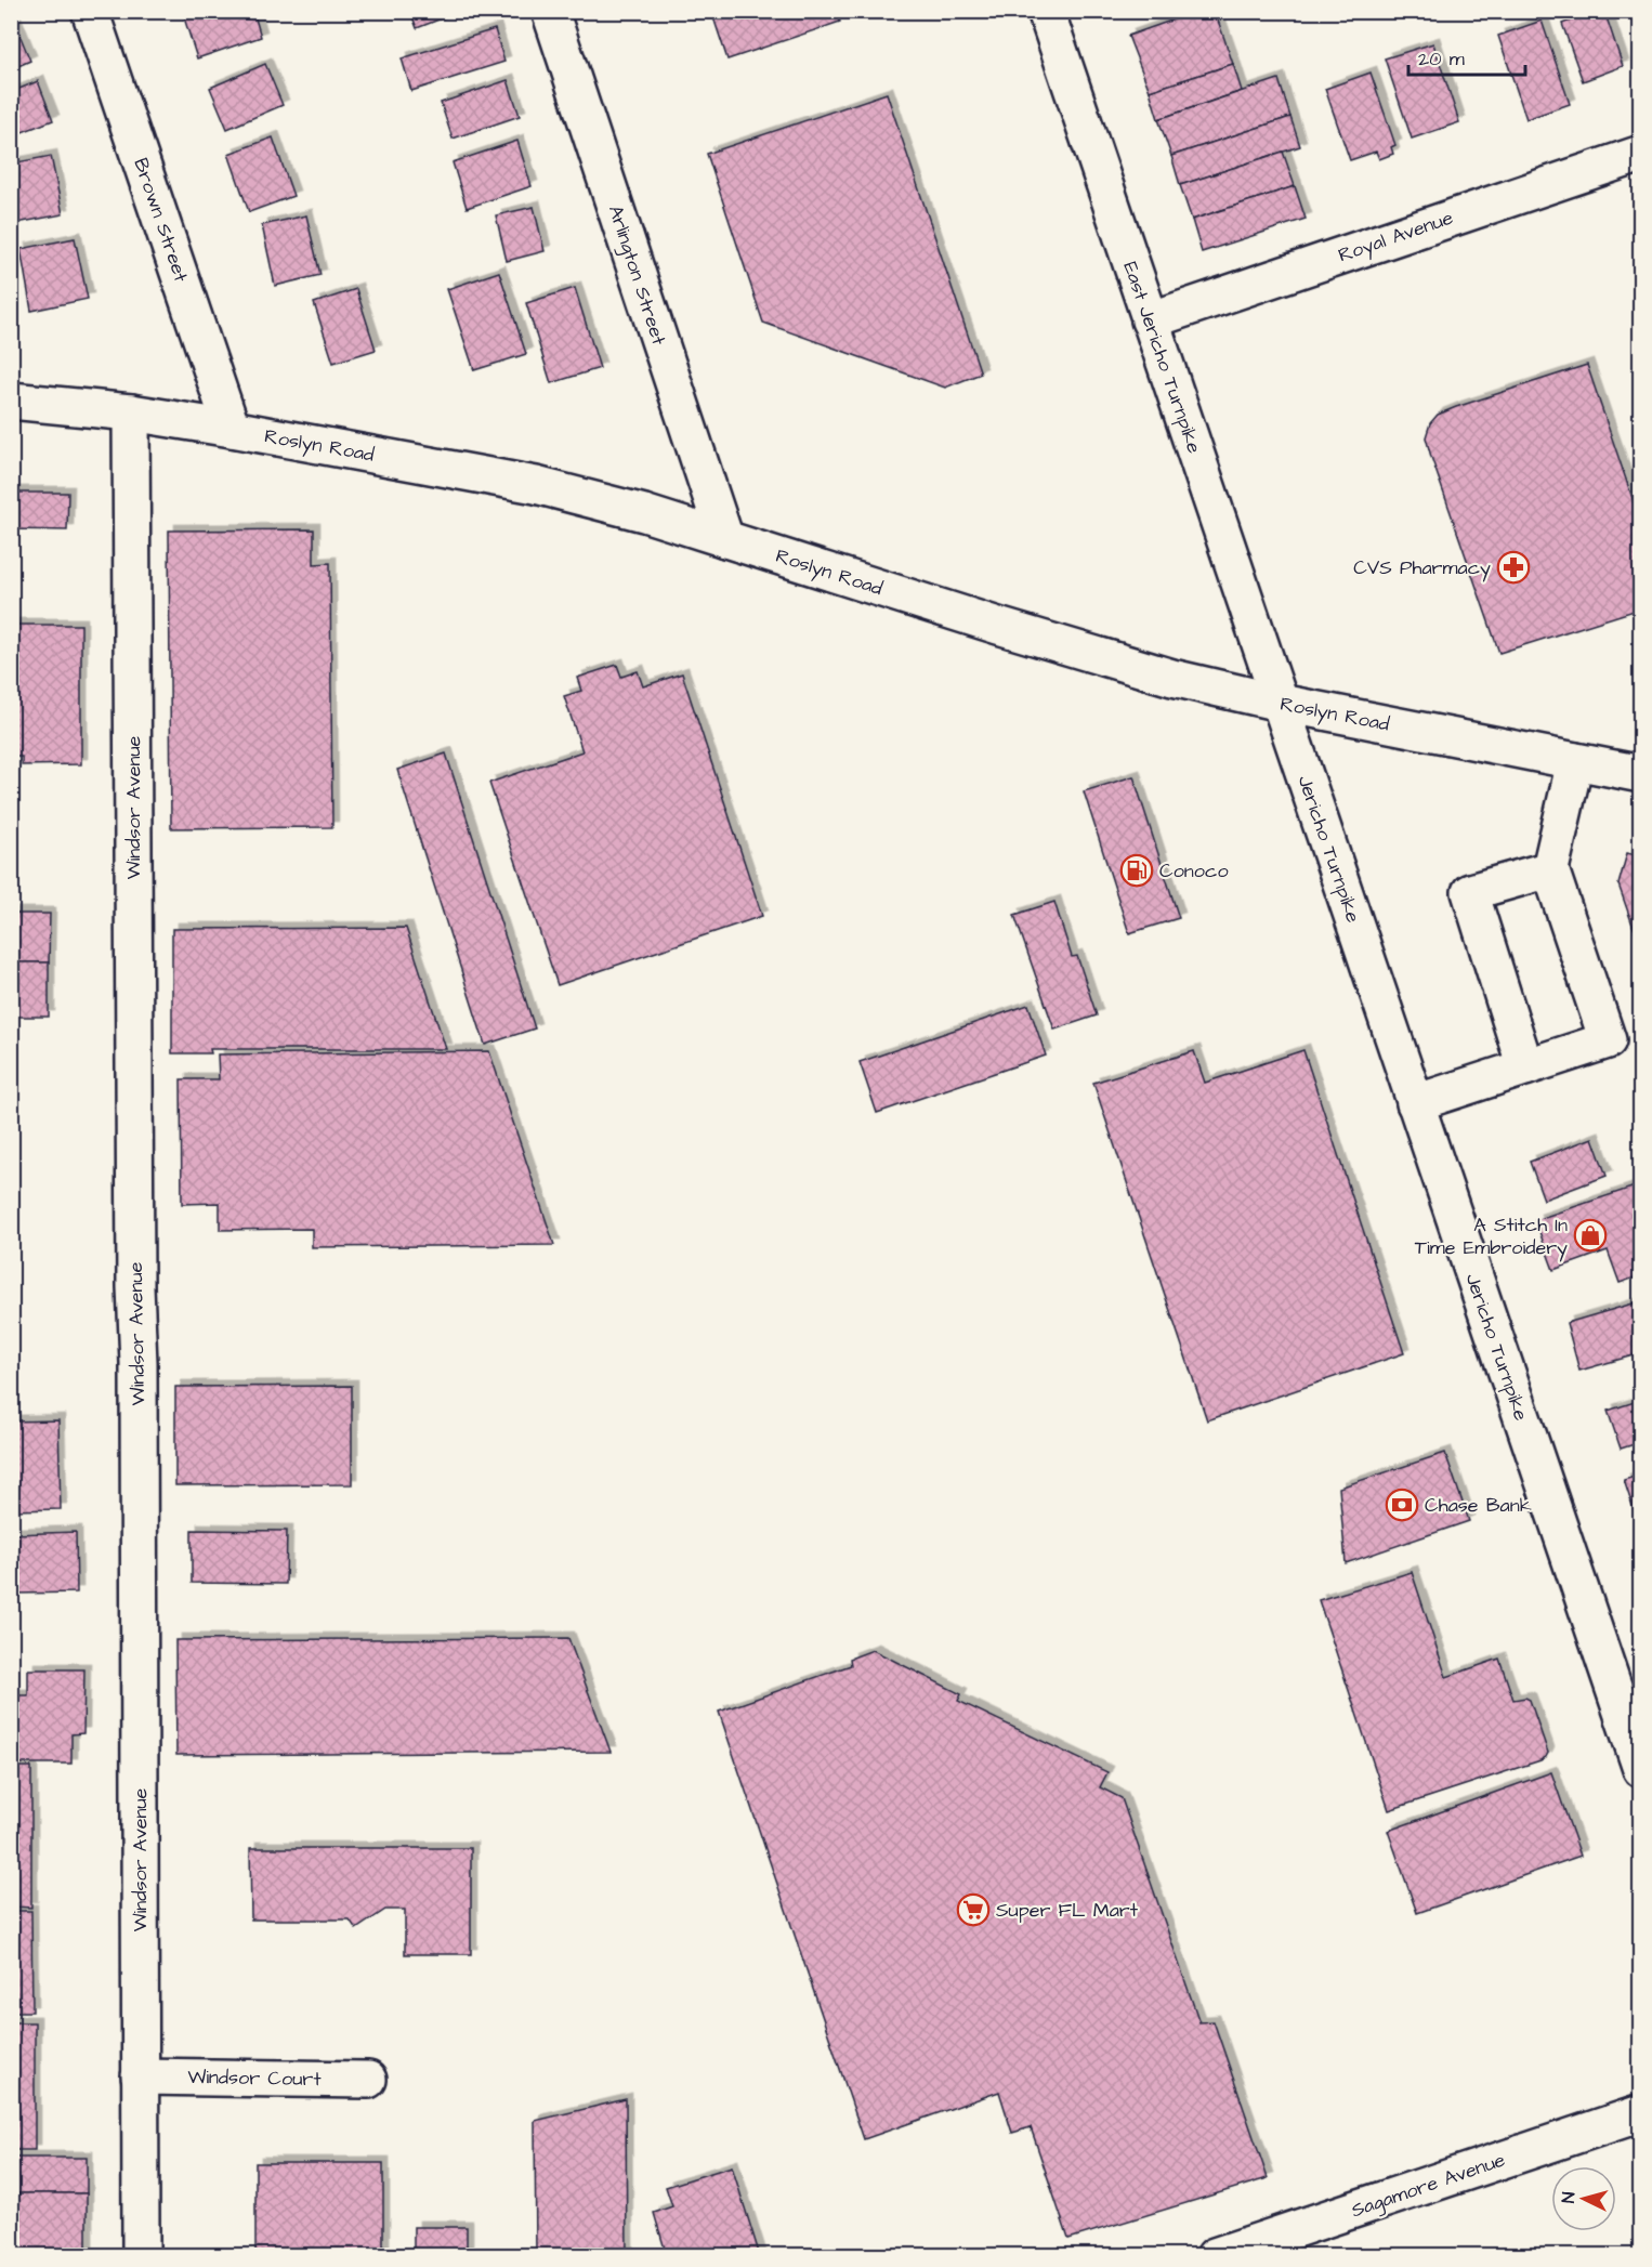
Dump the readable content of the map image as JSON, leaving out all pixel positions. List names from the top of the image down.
{
  "streets": {
    "street": [
      "Brown Street",
      "Royal Avenue",
      "Arlington Street",
      "East Jericho Turnpike",
      "Roslyn Road",
      "Windsor Avenue",
      "Jericho Turnpike",
      "Windsor Court",
      "Sagamore Avenue"
    ]
  },
  "crossings": [
    ["Brown Street", "Roslyn Road"],
    ["Royal Avenue", "East Jericho Turnpike"],
    ["Arlington Street", "Roslyn Road"],
    ["East Jericho Turnpike", "Roslyn Road"],
    ["East Jericho Turnpike", "Jericho Turnpike"],
    ["Roslyn Road", "Windsor Avenue"],
    ["Roslyn Road", "Jericho Turnpike"],
    ["Windsor Avenue", "Windsor Court"]
  ],
  "places": {
    "pharmacy": ["CVS Pharmacy"],
    "fuel station": ["Conoco"],
    "shop": ["A Stitch In Time Embroidery"],
    "bank": ["Chase Bank"],
    "supermarket": ["Super FL Mart"]
  },
  "scale_bar": "20 m",
  "north": "left"
}
